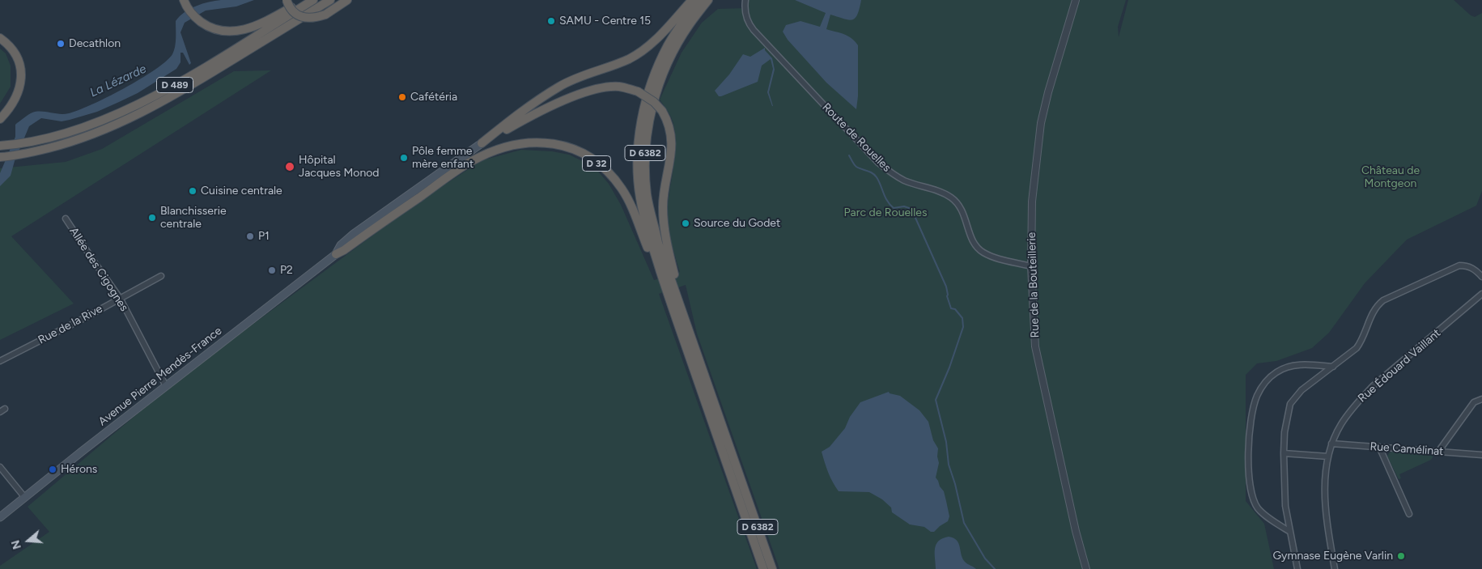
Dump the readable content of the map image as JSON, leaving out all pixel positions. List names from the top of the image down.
{
  "streets": {
    "highway": ["D 489", "D 6382", "D 32"],
    "main road": ["Avenue Pierre Mendès-France"],
    "street": [
      "Route de Rouelles",
      "Allée des Cigognes",
      "Rue de la Bouteillerie",
      "Rue de la Rive",
      "Rue Édouard Vaillant",
      "Rue Camélinat"
    ]
  },
  "crossings": [
    ["Route de Rouelles", "Rue de la Bouteillerie"],
    ["D 6382", "D 32"],
    ["D 32", "Avenue Pierre Mendès-France"],
    ["Allée des Cigognes", "Rue de la Rive"],
    ["Allée des Cigognes", "Avenue Pierre Mendès-France"],
    ["Rue Édouard Vaillant", "Rue Camélinat"]
  ],
  "water": ["La Lézarde"],
  "parks": ["Château de Montgeon", "Parc de Rouelles"],
  "places": [
    "SAMU - Centre 15",
    "Decathlon",
    "Cafétéria",
    "Pôle femme mère enfant",
    "Hôpital Jacques Monod",
    "Cuisine centrale",
    "Blanchisserie centrale",
    "Source du Godet",
    "P1",
    "P2",
    "Hérons",
    "Gymnase Eugène Varlin"
  ],
  "north": "left"
}
